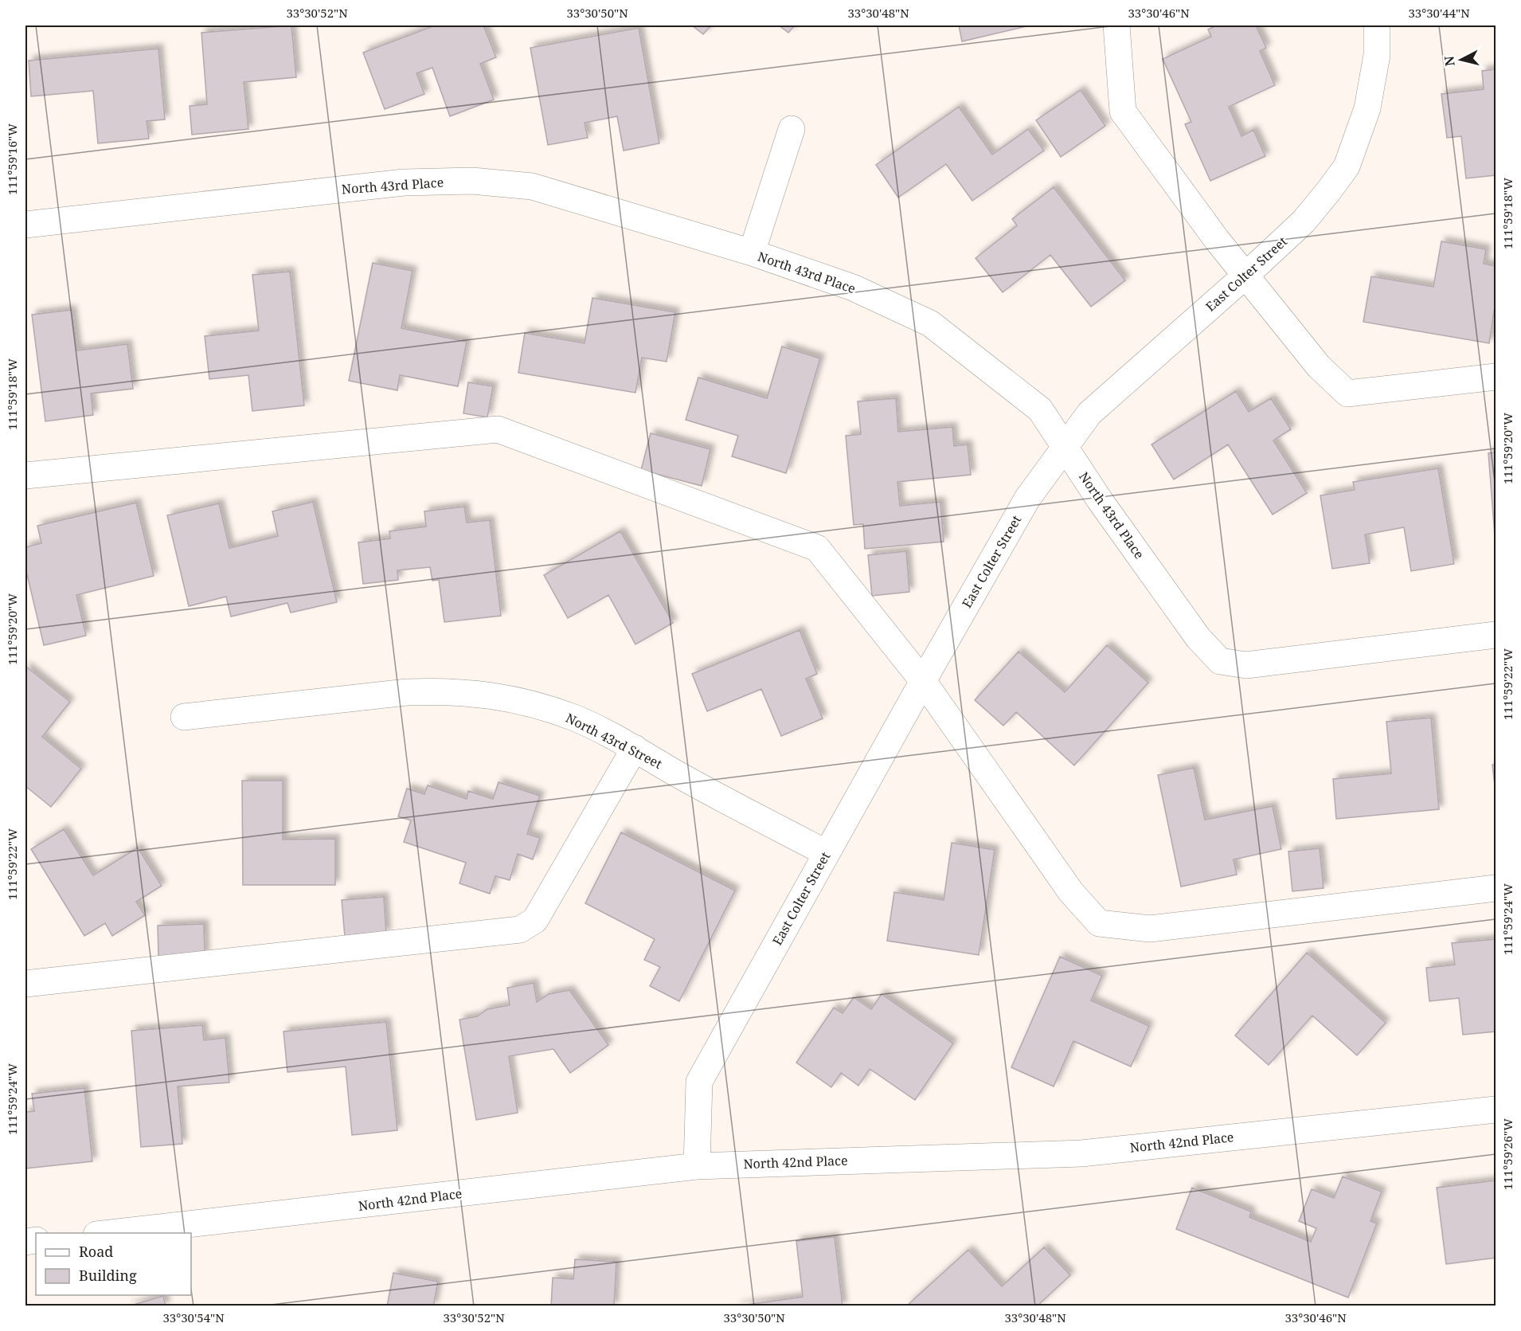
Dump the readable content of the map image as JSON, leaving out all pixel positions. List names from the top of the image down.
{
  "streets": {
    "street": [
      "North 43rd Place",
      "East Colter Street",
      "North 43rd Street",
      "North 42nd Place"
    ]
  },
  "crossings": [
    ["North 43rd Place", "East Colter Street"],
    ["East Colter Street", "North 43rd Street"],
    ["East Colter Street", "North 42nd Place"]
  ],
  "legend": ["Road", "Building"],
  "north": "left",
  "coordinates": [
    "33°30'52\"N",
    "33°30'50\"N",
    "33°30'48\"N",
    "33°30'46\"N",
    "33°30'44\"N",
    "111°59'16\"W",
    "111°59'18\"W",
    "111°59'20\"W",
    "111°59'22\"W",
    "111°59'24\"W",
    "111°59'26\"W",
    "33°30'54\"N"
  ]
}
